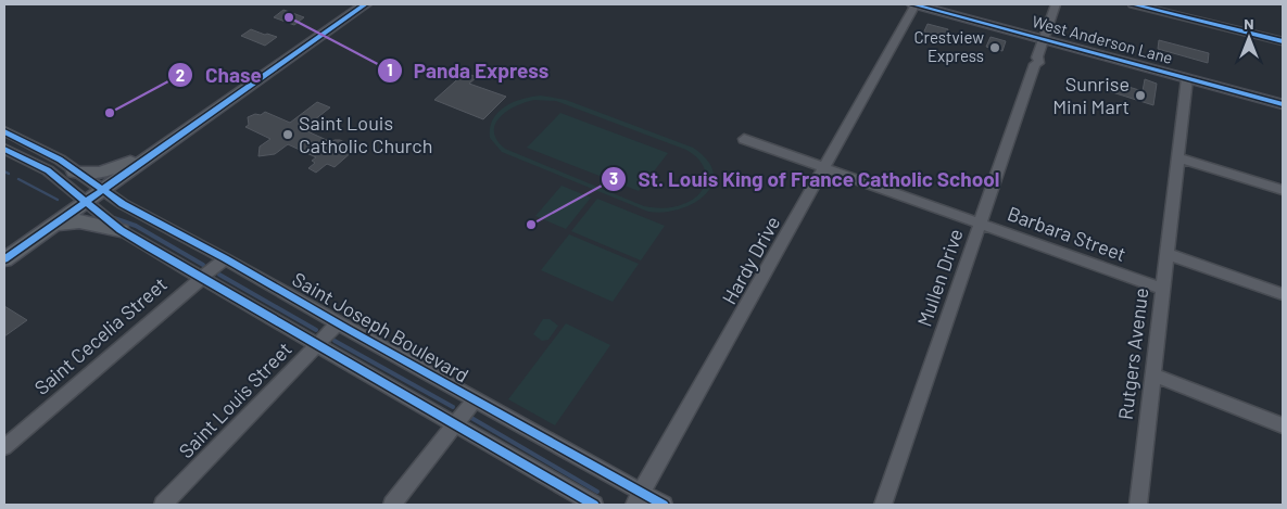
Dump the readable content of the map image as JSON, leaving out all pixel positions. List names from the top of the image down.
{
  "streets": {
    "main road": ["West Anderson Lane"],
    "street": [
      "Barbara Street",
      "Hardy Drive",
      "Mullen Drive",
      "Saint Joseph Boulevard",
      "Saint Cecelia Street",
      "Rutgers Avenue",
      "Saint Louis Street"
    ]
  },
  "crossings": [
    ["West Anderson Lane", "Hardy Drive"],
    ["West Anderson Lane", "Mullen Drive"],
    ["West Anderson Lane", "Rutgers Avenue"],
    ["Barbara Street", "Hardy Drive"],
    ["Barbara Street", "Mullen Drive"],
    ["Barbara Street", "Rutgers Avenue"],
    ["Hardy Drive", "Saint Joseph Boulevard"],
    ["Saint Joseph Boulevard", "Saint Cecelia Street"],
    ["Saint Joseph Boulevard", "Saint Louis Street"]
  ],
  "places": [
    "Panda Express",
    "Crestview Express",
    "Sunrise Mini Mart",
    "Chase",
    "Saint Louis Catholic Church",
    "St. Louis King of France Catholic School"
  ],
  "north": "top"
}
